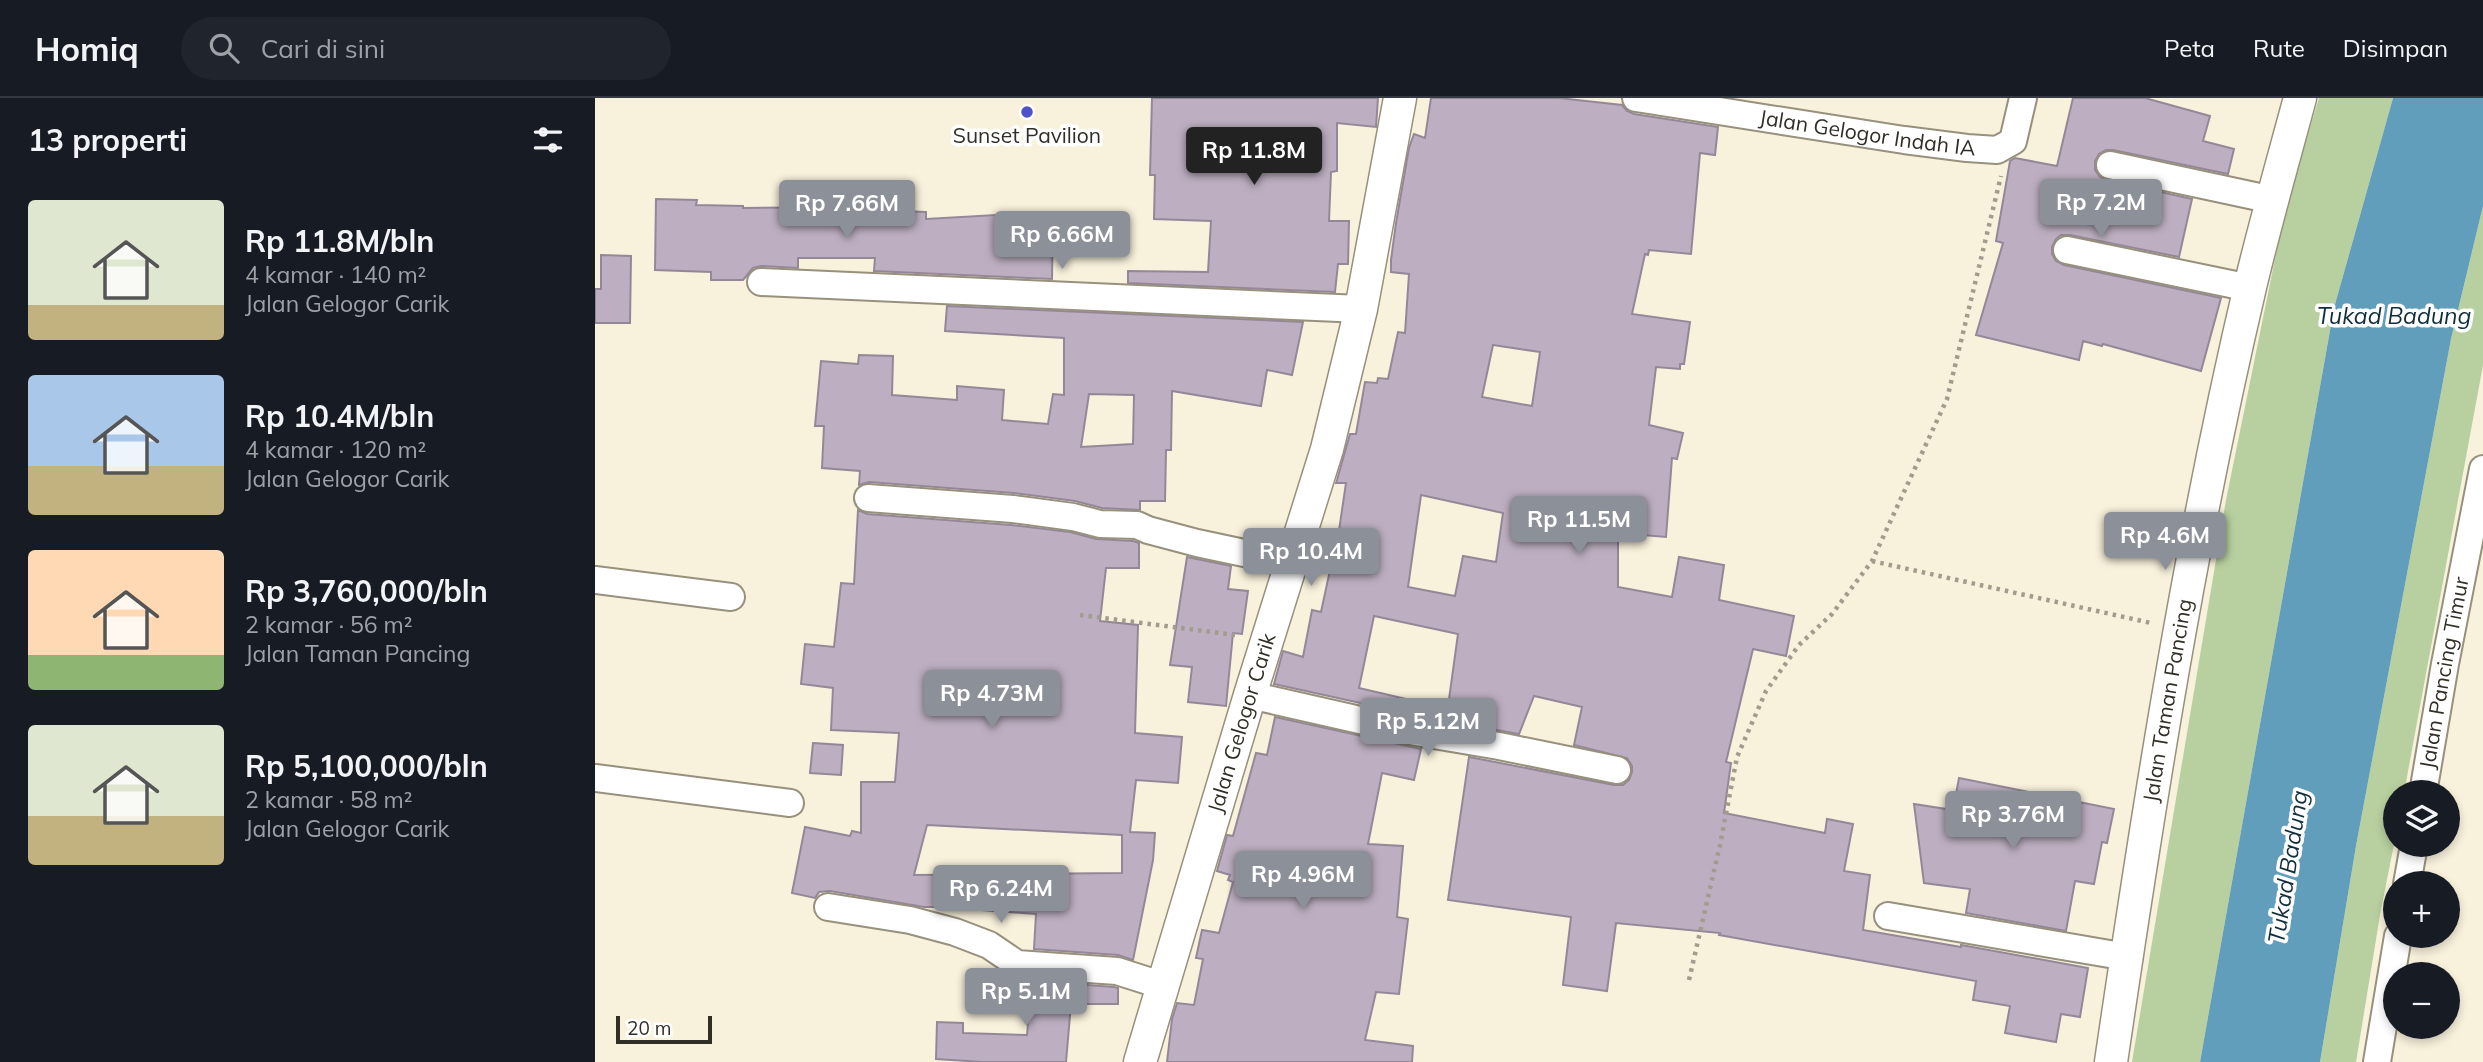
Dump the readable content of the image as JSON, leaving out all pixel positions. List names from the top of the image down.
{
  "streets": {
    "street": [
      "Jalan Gelogor Indah IA",
      "Jalan Pancing Timur",
      "Jalan Taman Pancing",
      "Jalan Gelogor Carik"
    ]
  },
  "water": ["Tukad Badung"],
  "places": ["Sunset Pavilion"],
  "scale_bar": "20 m",
  "page": {
    "header": "Homiq",
    "search": "Cari di sini",
    "nav": ["Peta", "Rute", "Disimpan"],
    "heading": "13 properti",
    "price": [
      "Rp 11.8M",
      "Rp 7.2M",
      "Rp 7.66M",
      "Rp 6.66M",
      "Rp 11.5M",
      "Rp 4.6M",
      "Rp 10.4M",
      "Rp 4.73M",
      "Rp 5.12M",
      "Rp 3.76M",
      "Rp 4.96M",
      "Rp 6.24M",
      "Rp 5.1M"
    ],
    "list": [
      {
        "name": "Rp 11.8M/bln",
        "note": "4 kamar · 140 m² · Jalan Gelogor Carik"
      },
      {
        "name": "Rp 10.4M/bln",
        "note": "4 kamar · 120 m² · Jalan Gelogor Carik"
      },
      {
        "name": "Rp 3,760,000/bln",
        "note": "2 kamar · 56 m² · Jalan Taman Pancing"
      },
      {
        "name": "Rp 5,100,000/bln",
        "note": "2 kamar · 58 m² · Jalan Gelogor Carik"
      }
    ],
    "map_buttons": ["+", "−"],
    "scale": "20 m"
  }
}
